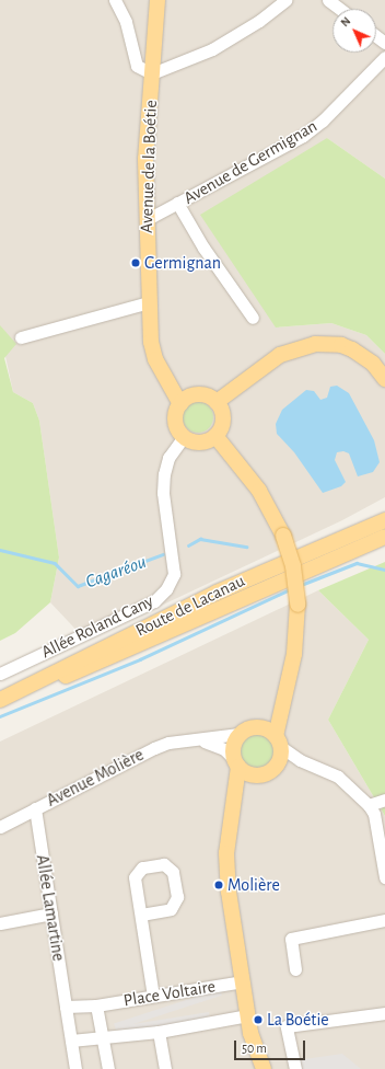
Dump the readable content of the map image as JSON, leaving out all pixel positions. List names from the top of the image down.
{
  "streets": {
    "main road": ["Avenue de la Boétie", "Route de Lacanau"],
    "street": [
      "Avenue de Germignan",
      "Allée Roland Cany",
      "Avenue Molière",
      "Allée Lamartine",
      "Place Voltaire"
    ]
  },
  "crossings": [
    ["Avenue de Germignan", "Avenue de la Boétie"],
    ["Avenue de la Boétie", "Allée Roland Cany"],
    ["Avenue Molière", "Allée Lamartine"],
    ["Allée Lamartine", "Place Voltaire"]
  ],
  "water": ["Cagaréou"],
  "places": ["Germignan", "Molière", "La Boétie"],
  "scale_bar": "50 m",
  "north": "top left"
}
